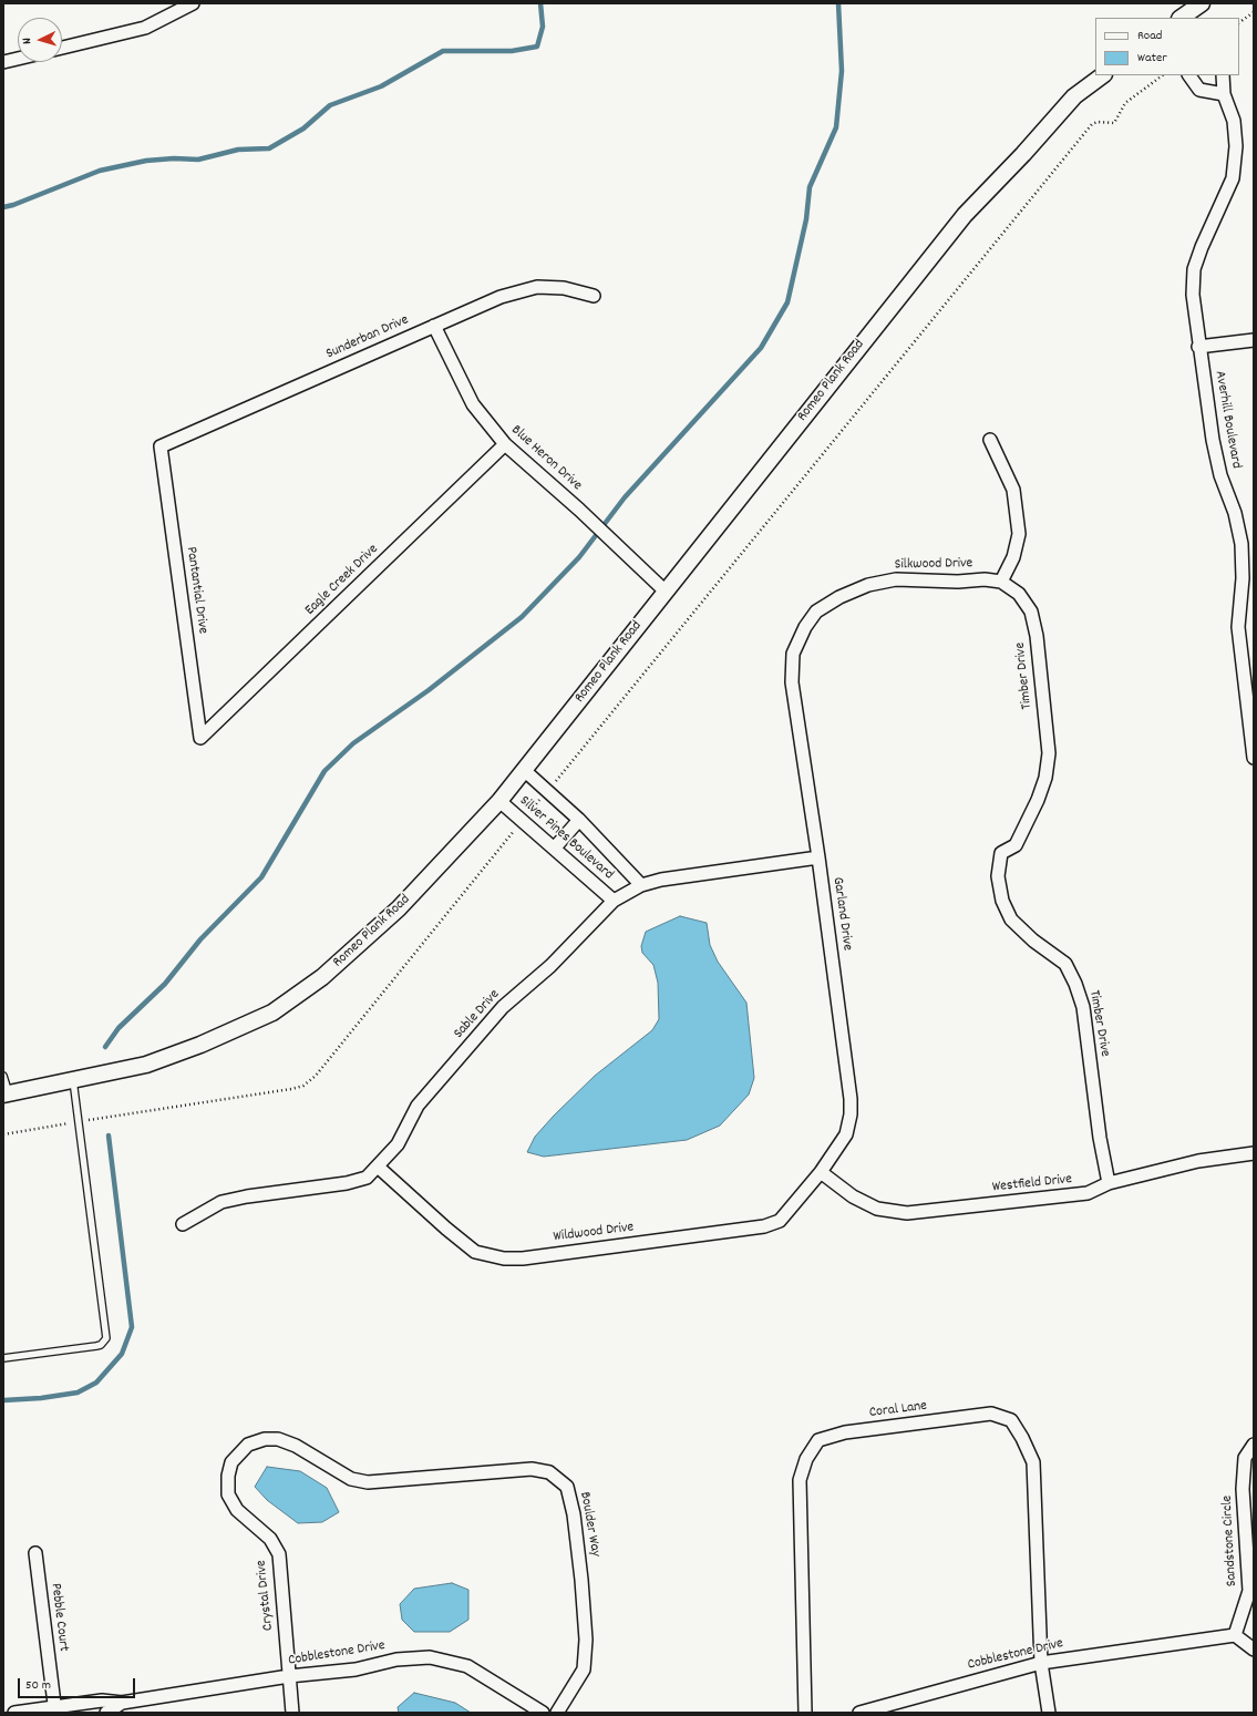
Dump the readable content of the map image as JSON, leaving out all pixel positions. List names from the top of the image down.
{
  "streets": {
    "street": [
      "Sunderban Drive",
      "Romeo Plank Road",
      "Averhill Boulevard",
      "Blue Heron Drive",
      "Silkwood Drive",
      "Eagle Creek Drive",
      "Pantantial Drive",
      "Timber Drive",
      "Silver Pines Boulevard",
      "Garland Drive",
      "Sable Drive",
      "Westfield Drive",
      "Wildwood Drive",
      "Coral Lane",
      "Boulder Way",
      "Sandstone Circle",
      "Crystal Drive",
      "Pebble Court",
      "Cobblestone Drive"
    ]
  },
  "crossings": [
    ["Sunderban Drive", "Blue Heron Drive"],
    ["Sunderban Drive", "Pantantial Drive"],
    ["Romeo Plank Road", "Blue Heron Drive"],
    ["Romeo Plank Road", "Silver Pines Boulevard"],
    ["Blue Heron Drive", "Eagle Creek Drive"],
    ["Silkwood Drive", "Timber Drive"],
    ["Silkwood Drive", "Garland Drive"],
    ["Eagle Creek Drive", "Pantantial Drive"],
    ["Timber Drive", "Westfield Drive"],
    ["Silver Pines Boulevard", "Sable Drive"],
    ["Garland Drive", "Sable Drive"],
    ["Garland Drive", "Westfield Drive"],
    ["Garland Drive", "Wildwood Drive"],
    ["Sable Drive", "Wildwood Drive"],
    ["Westfield Drive", "Wildwood Drive"],
    ["Coral Lane", "Cobblestone Drive"],
    ["Boulder Way", "Crystal Drive"],
    ["Sandstone Circle", "Cobblestone Drive"],
    ["Crystal Drive", "Cobblestone Drive"],
    ["Pebble Court", "Cobblestone Drive"]
  ],
  "legend": ["Road", "Water"],
  "scale_bar": "50 m",
  "north": "left"
}
